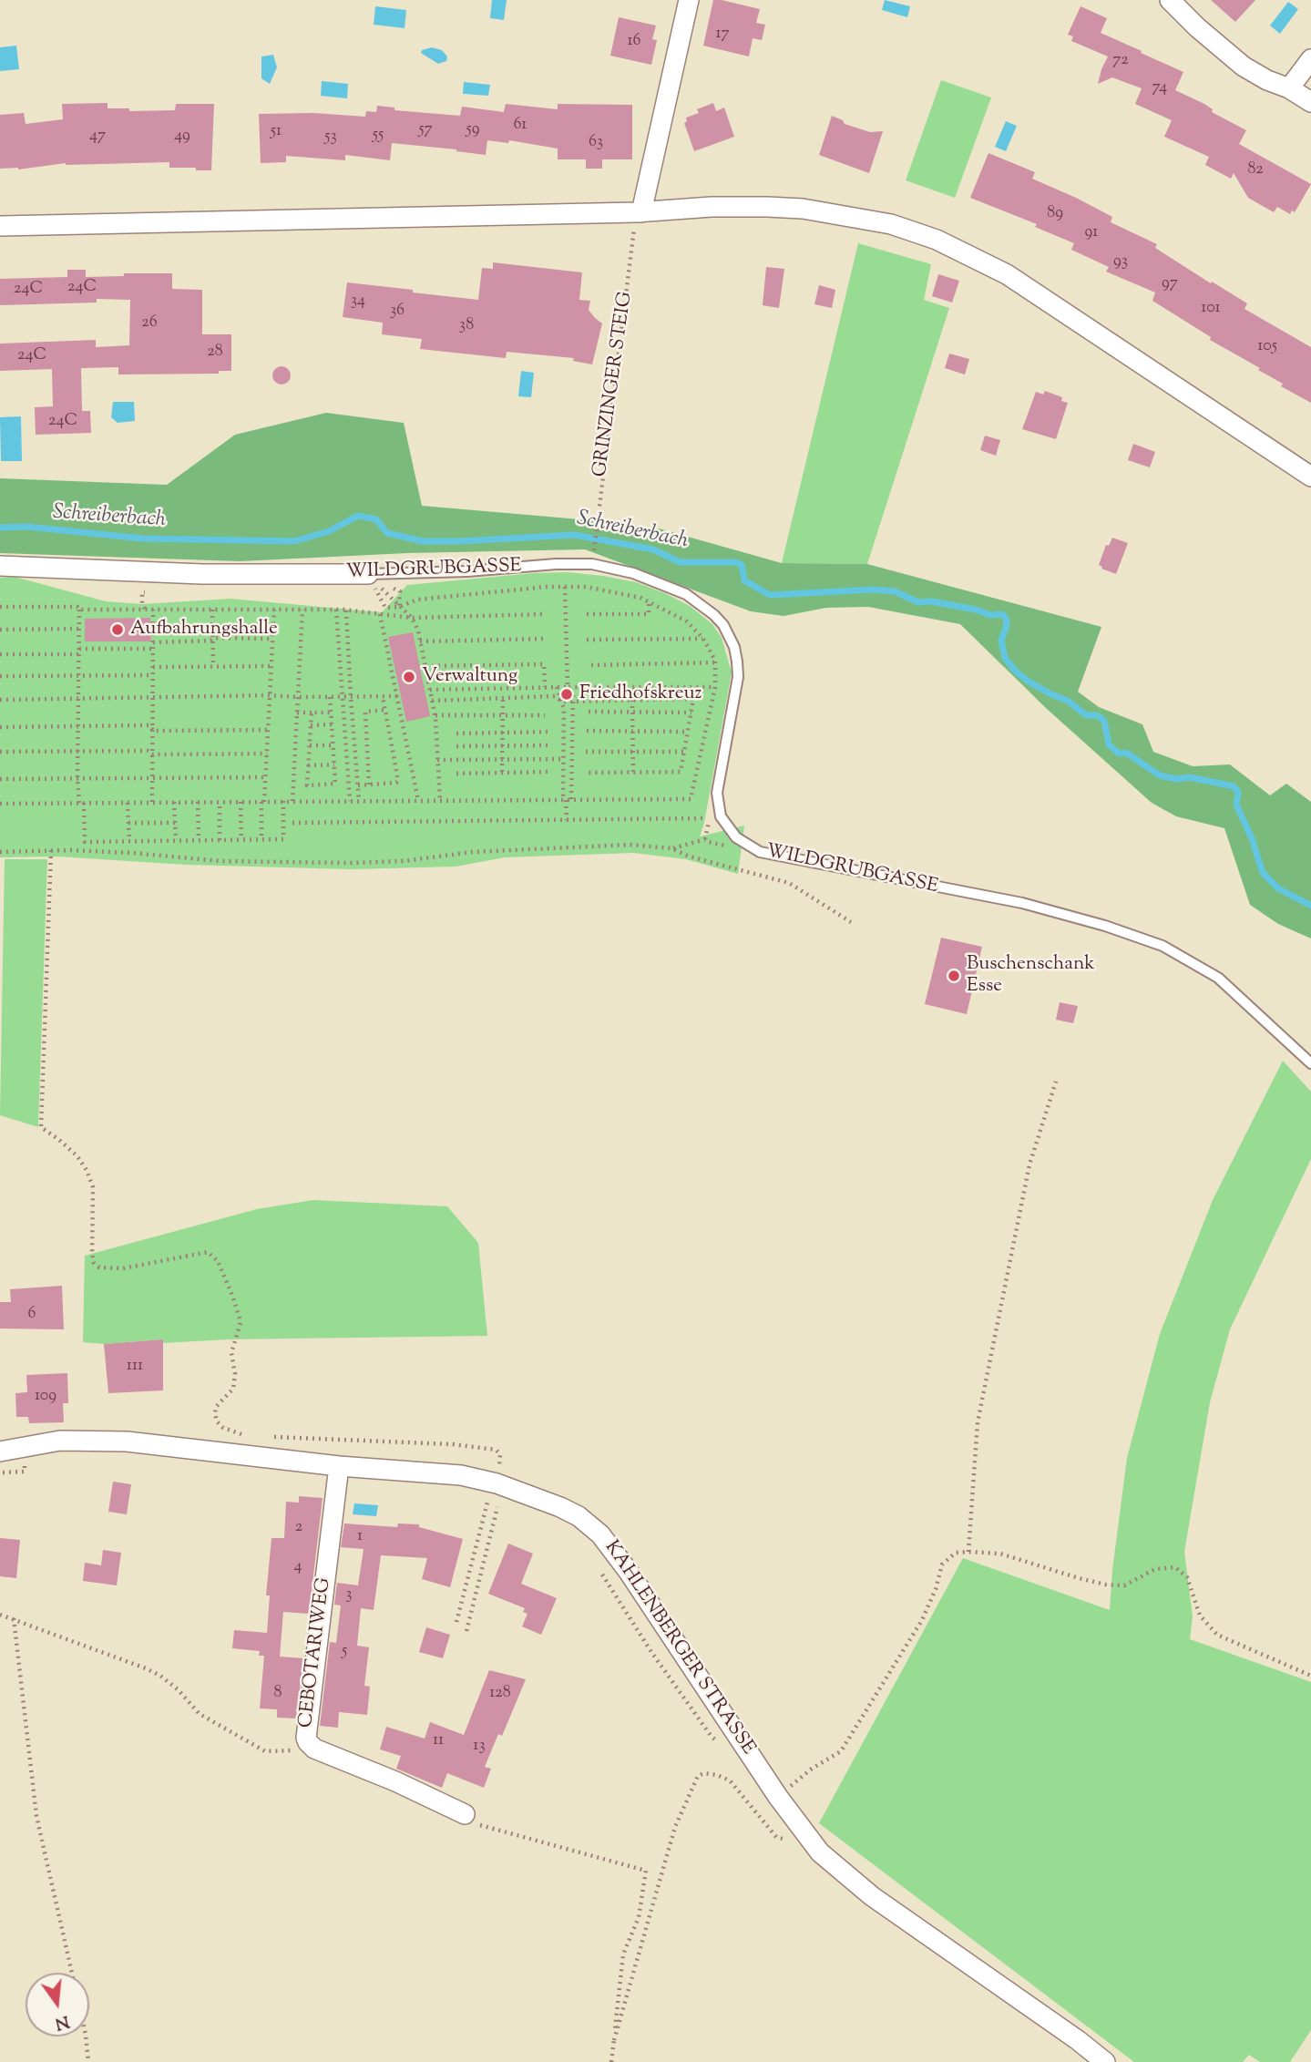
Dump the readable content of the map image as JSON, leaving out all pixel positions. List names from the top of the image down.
{
  "streets": {
    "street": ["WILDGRUBGASSE", "KAHLENBERGER STRASSE", "CEBOTARIWEG"],
    "path": ["GRINZINGER STEIG"]
  },
  "crossings": [
    ["KAHLENBERGER STRASSE", "CEBOTARIWEG"]
  ],
  "water": ["Schreiberbach"],
  "places": [
    "Aufbahrungshalle",
    "Verwaltung",
    "Friedhofskreuz",
    "Buschenschank Esse"
  ],
  "house_numbers": [
    "17",
    "16",
    "72",
    "74",
    "61",
    "57",
    "59",
    "51",
    "55",
    "47",
    "49",
    "53",
    "63",
    "82",
    "89",
    "91",
    "93",
    "97",
    "24C",
    "24C",
    "34",
    "101",
    "36",
    "26",
    "38",
    "105",
    "28",
    "24C",
    "24C",
    "6",
    "111",
    "109",
    "2",
    "1",
    "4",
    "3",
    "5",
    "8",
    "128",
    "11",
    "13"
  ],
  "north": "bottom"
}
